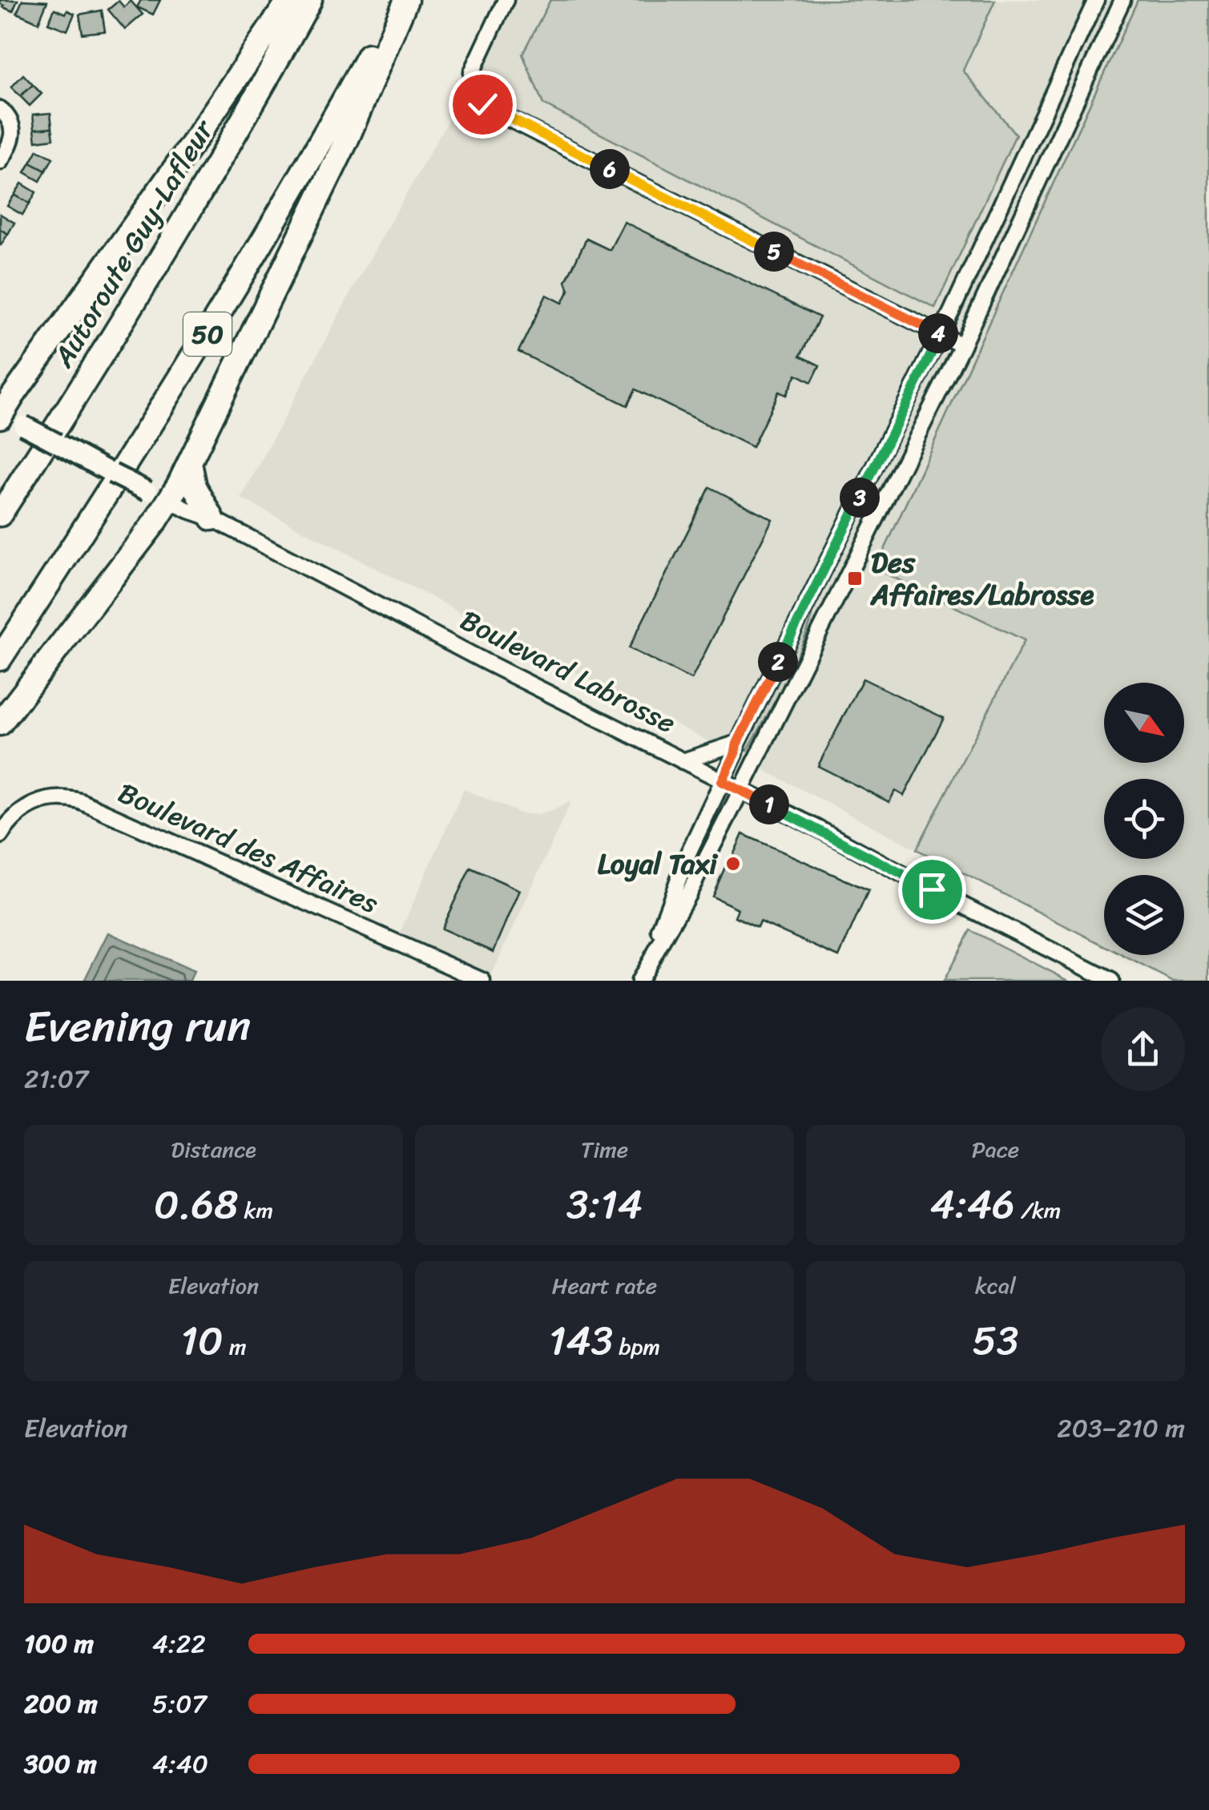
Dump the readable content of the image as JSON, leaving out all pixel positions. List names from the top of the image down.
{
  "streets": {
    "highway": ["Autoroute Guy-Lafleur", "50"],
    "main road": ["Boulevard Labrosse"],
    "street": ["Boulevard des Affaires"]
  },
  "places": {
    "transit": ["Des Affaires/Labrosse"],
    "other": ["Loyal Taxi"]
  },
  "north": "bottom right",
  "page": {
    "pins": [
      "6",
      "5",
      "4",
      "3",
      "2",
      "1"
    ],
    "heading": ["Evening run", "21:07"],
    "stats": [
      ["Distance", "0.68 km"],
      ["Time", "3:14"],
      ["Pace", "4:46 /km"],
      ["Elevation", "10 m"],
      ["Heart rate", "143 bpm"],
      ["kcal", "53"]
    ],
    "chart": ["Elevation", "203–210 m"],
    "list": [
      {
        "name": "100 m",
        "note": "4:22"
      },
      {
        "name": "200 m",
        "note": "5:07"
      },
      {
        "name": "300 m",
        "note": "4:40"
      }
    ]
  }
}
